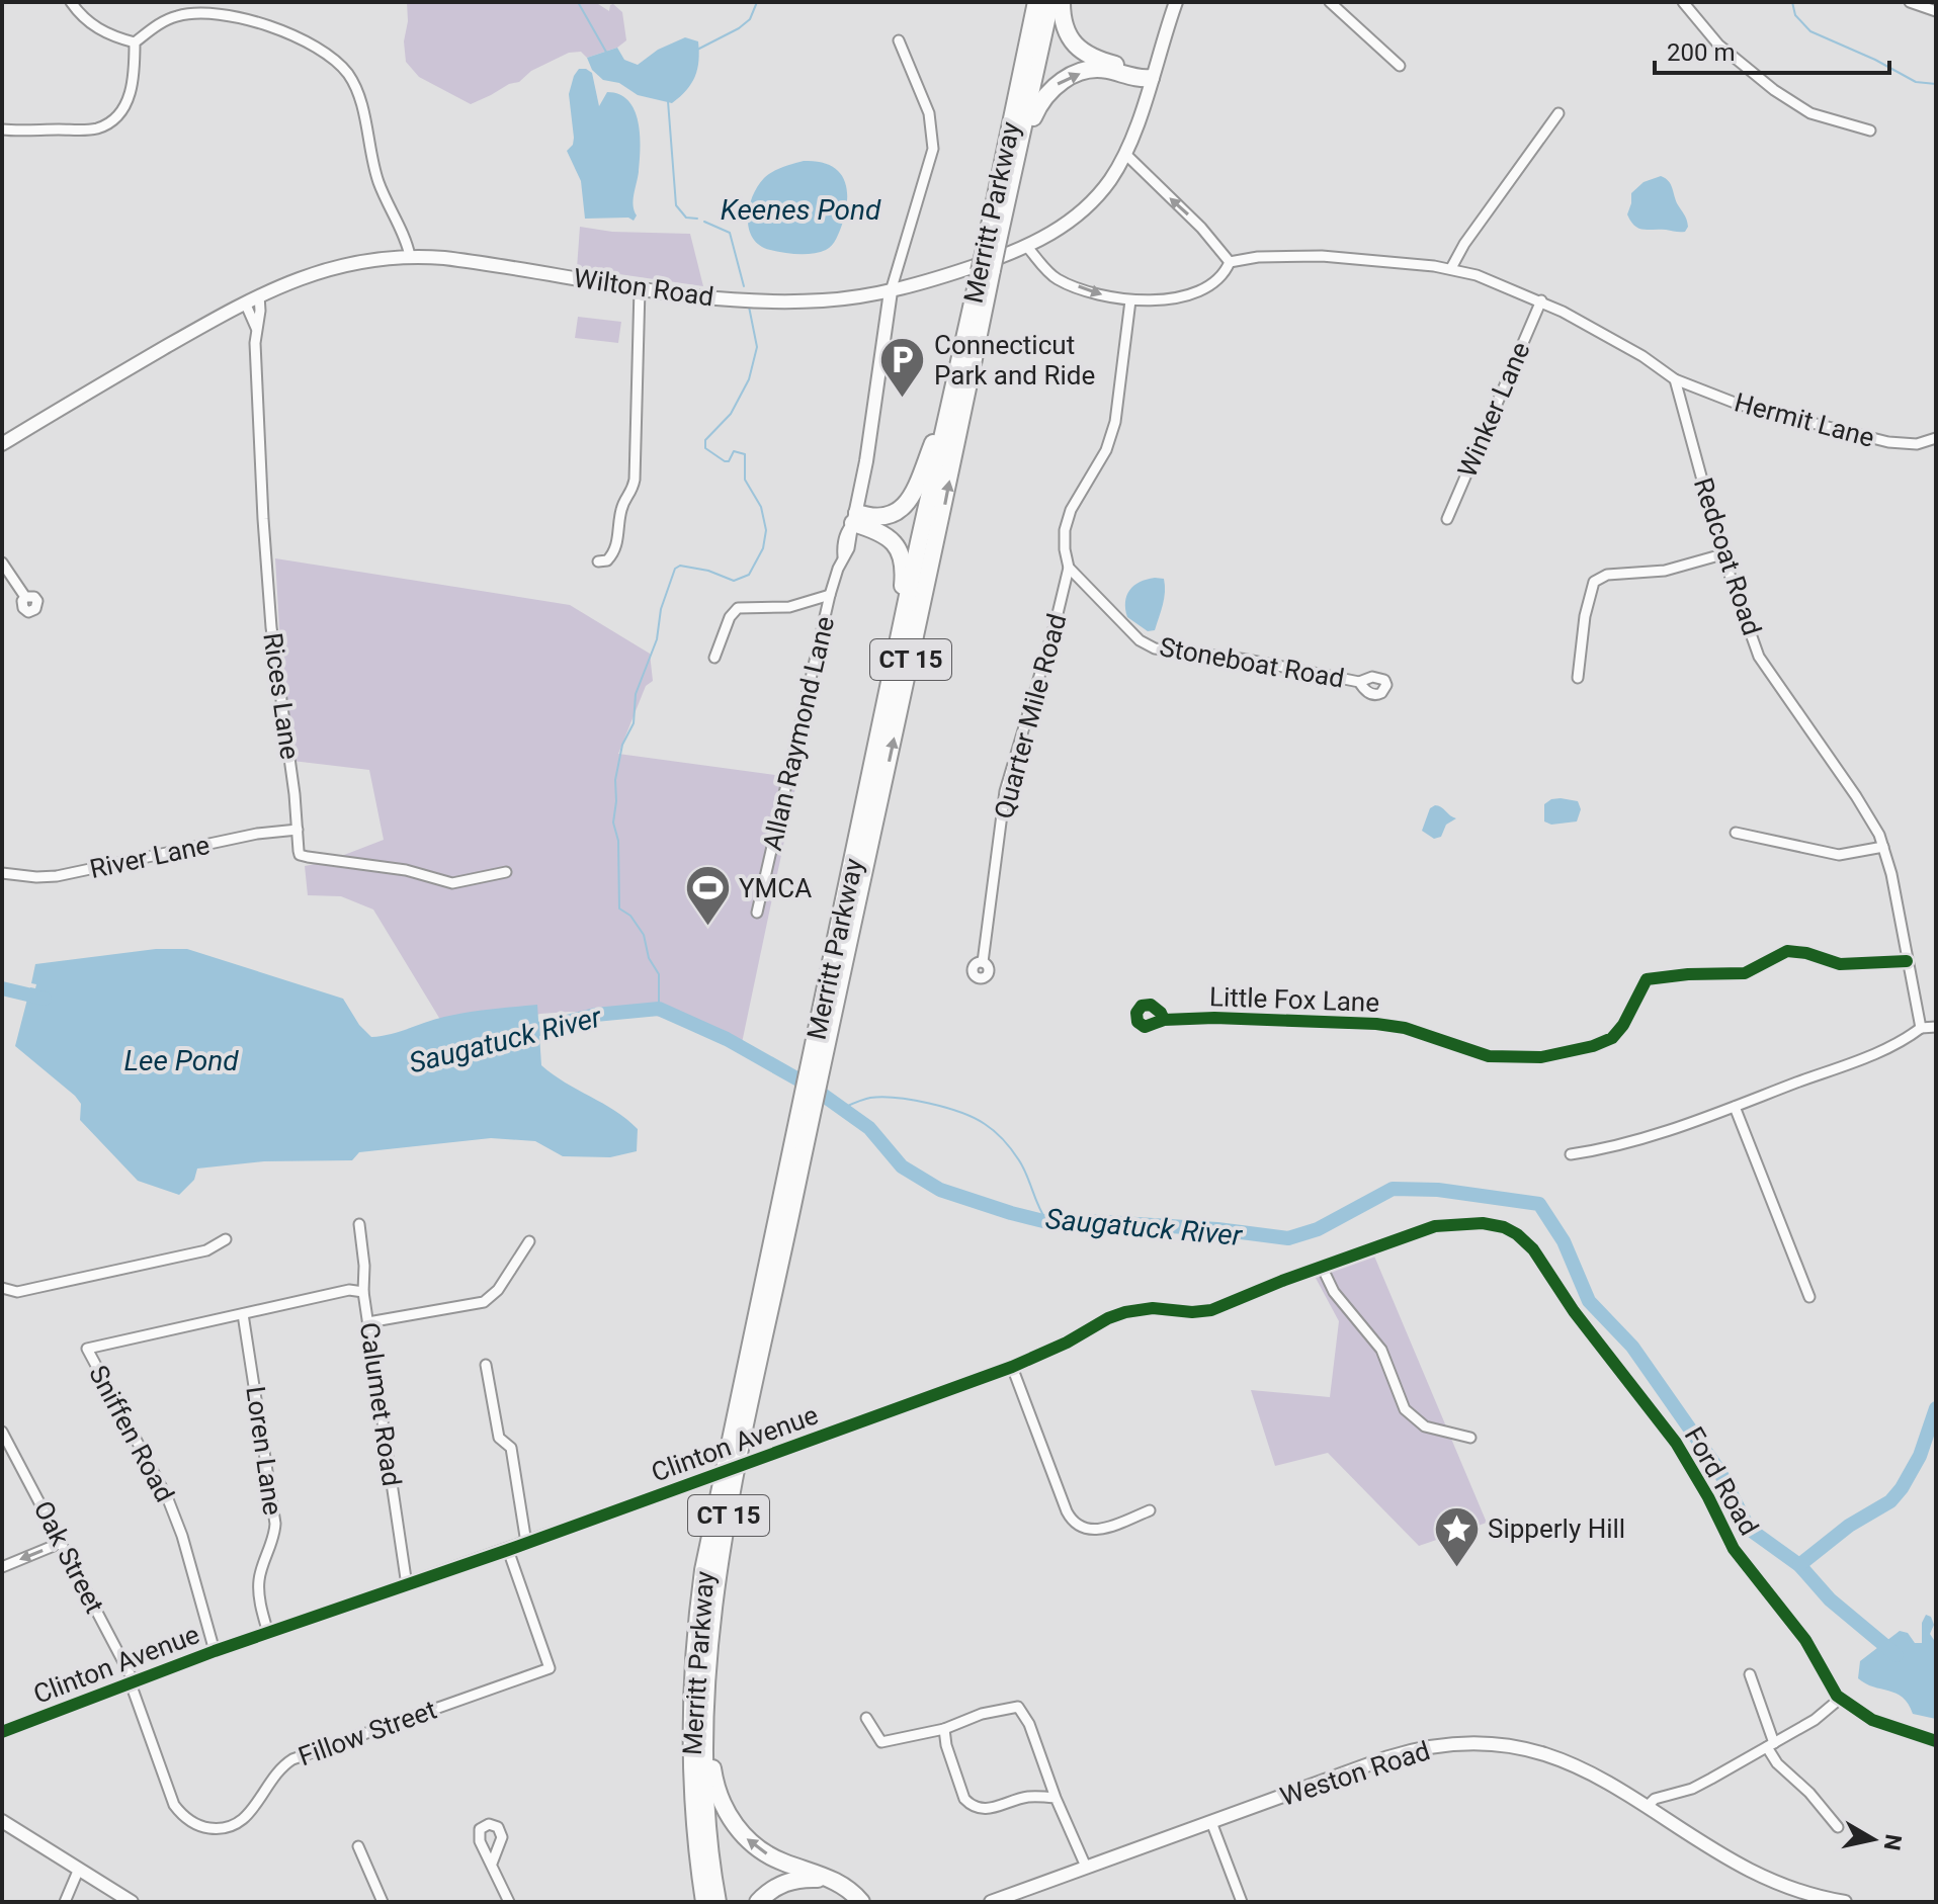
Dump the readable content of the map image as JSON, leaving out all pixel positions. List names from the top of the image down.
{
  "streets": {
    "highway": ["Merritt Parkway", "CT 15"],
    "main road": ["Wilton Road", "Allan Raymond Lane", "Weston Road"],
    "street": [
      "Winker Lane",
      "Hermit Lane",
      "Redcoat Road",
      "Stoneboat Road",
      "Rices Lane",
      "Quarter Mile Road",
      "River Lane",
      "Little Fox Lane",
      "Calumet Road",
      "Sniffen Road",
      "Clinton Avenue",
      "Loren Lane",
      "Ford Road",
      "Oak Street",
      "Fillow Street"
    ]
  },
  "crossings": [
    ["Wilton Road", "Rices Lane"],
    ["Wilton Road", "Allan Raymond Lane"],
    ["Hermit Lane", "Redcoat Road"],
    ["Redcoat Road", "Little Fox Lane"],
    ["Stoneboat Road", "Quarter Mile Road"],
    ["Rices Lane", "River Lane"],
    ["Calumet Road", "Sniffen Road"],
    ["Calumet Road", "Clinton Avenue"],
    ["Sniffen Road", "Clinton Avenue"],
    ["Sniffen Road", "Loren Lane"],
    ["Clinton Avenue", "Loren Lane"],
    ["Clinton Avenue", "Ford Road"],
    ["Clinton Avenue", "Oak Street"],
    ["Clinton Avenue", "Fillow Street"],
    ["Oak Street", "Fillow Street"]
  ],
  "water": ["Keenes Pond", "Saugatuck River", "Lee Pond"],
  "places": {
    "parking": ["Connecticut Park and Ride"],
    "sports": ["YMCA"],
    "place": ["Sipperly Hill"]
  },
  "scale_bar": "200 m",
  "north": "right"
}
